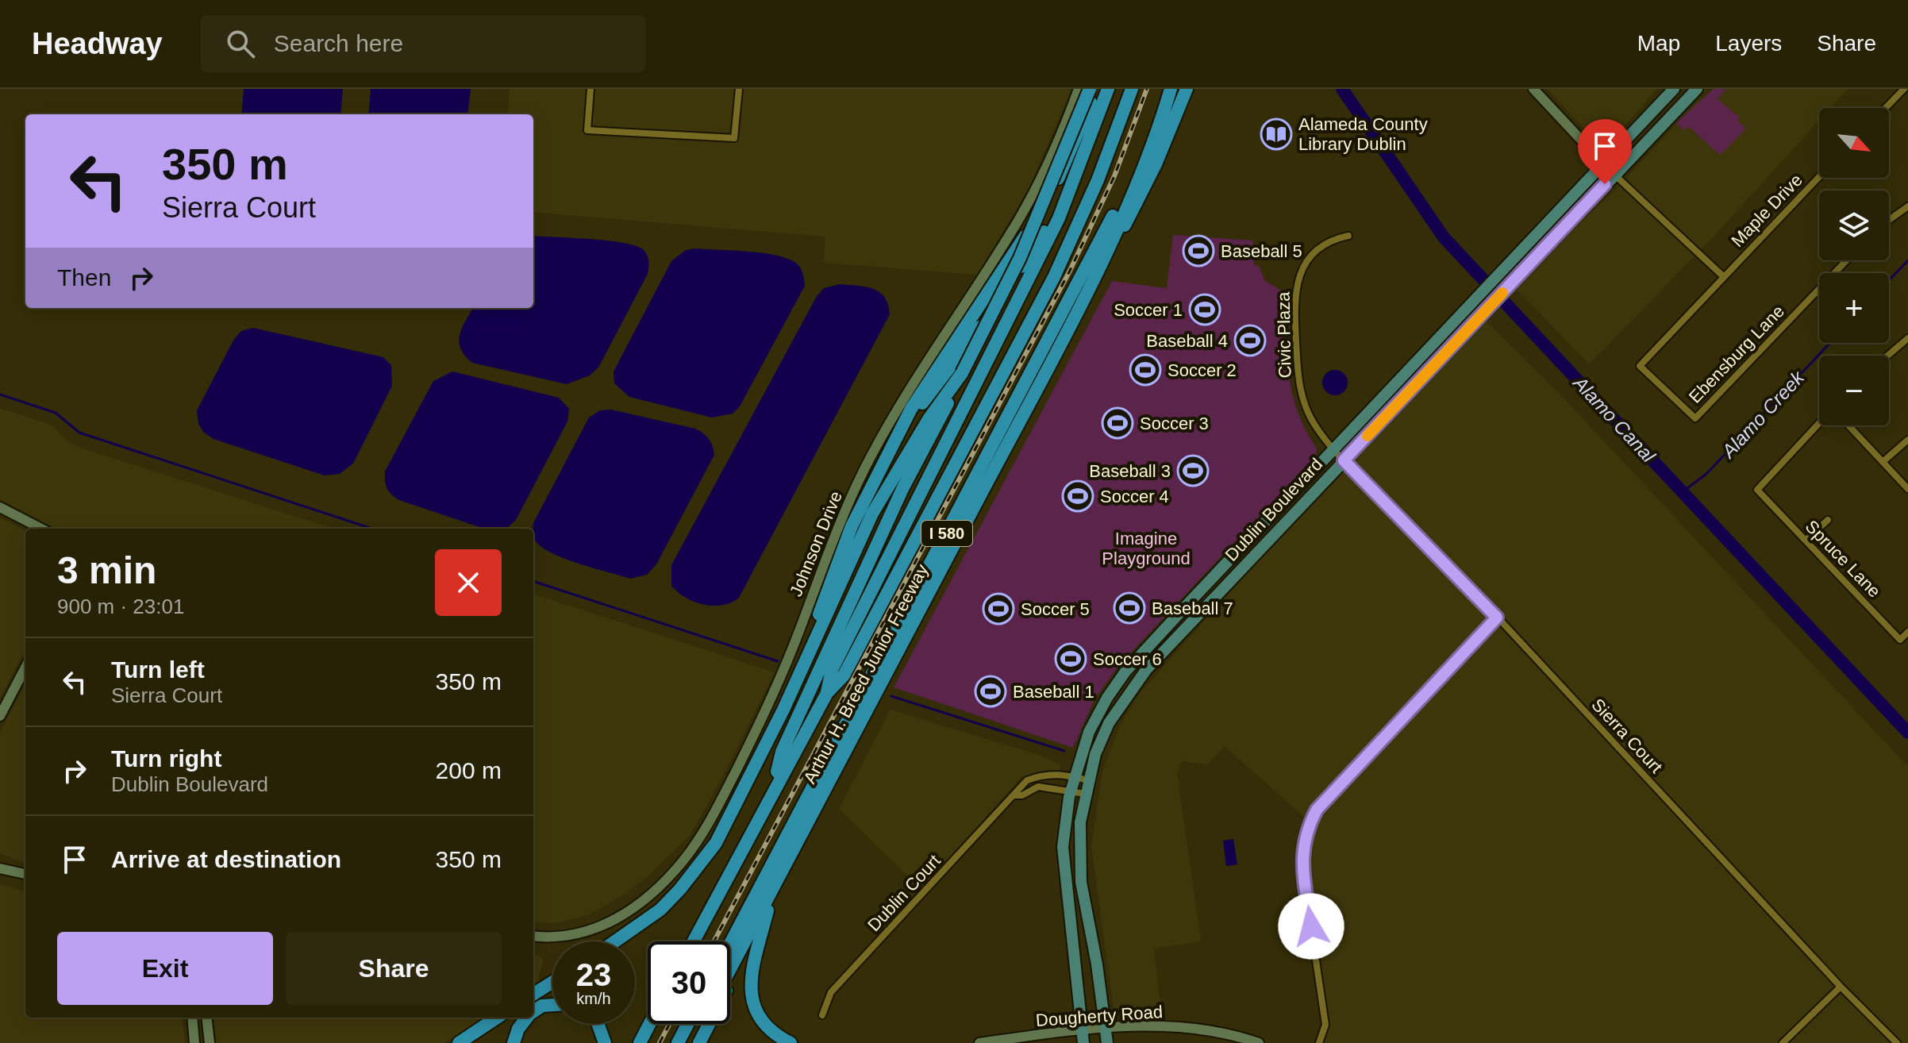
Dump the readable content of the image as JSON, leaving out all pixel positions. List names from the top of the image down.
{
  "streets": {
    "highway": ["I 580", "Arthur H. Breed Junior Freeway"],
    "main road": ["Dublin Boulevard"],
    "street": [
      "Maple Drive",
      "Civic Plaza",
      "Ebensburg Lane",
      "Johnson Drive",
      "Spruce Lane",
      "Sierra Court",
      "Dublin Court",
      "Dougherty Road"
    ]
  },
  "crossings": [
    ["Maple Drive", "Ebensburg Lane"],
    ["Civic Plaza", "Dublin Boulevard"],
    ["Civic Plaza", "Sierra Court"],
    ["Dublin Boulevard", "Sierra Court"],
    ["Dublin Boulevard", "Dublin Court"],
    ["Dublin Boulevard", "Dougherty Road"]
  ],
  "water": ["Alamo Creek", "Alamo Canal"],
  "parks": ["Imagine Playground"],
  "places": {
    "library": ["Alameda County Library Dublin"],
    "sports": [
      "Baseball 5",
      "Soccer 1",
      "Baseball 4",
      "Soccer 2",
      "Soccer 3",
      "Baseball 3",
      "Soccer 4",
      "Baseball 7",
      "Soccer 5",
      "Soccer 6",
      "Baseball 1"
    ]
  },
  "north": "bottom right",
  "page": {
    "header": "Headway",
    "search": "Search here",
    "nav": ["Map", "Layers", "Share"],
    "map_buttons": ["+", "−"],
    "turn": ["350 m", "Sierra Court"],
    "then": "Then",
    "heading": ["3 min", "900 m · 23:01"],
    "list": [
      {
        "name": "Turn left",
        "note": "Sierra Court",
        "value": "350 m"
      },
      {
        "name": "Turn right",
        "note": "Dublin Boulevard",
        "value": "200 m"
      },
      {
        "name": "Arrive at destination",
        "value": "350 m"
      }
    ],
    "buttons": ["Exit", "Share"],
    "speed": "23 km/h",
    "limit": "30"
  }
}
